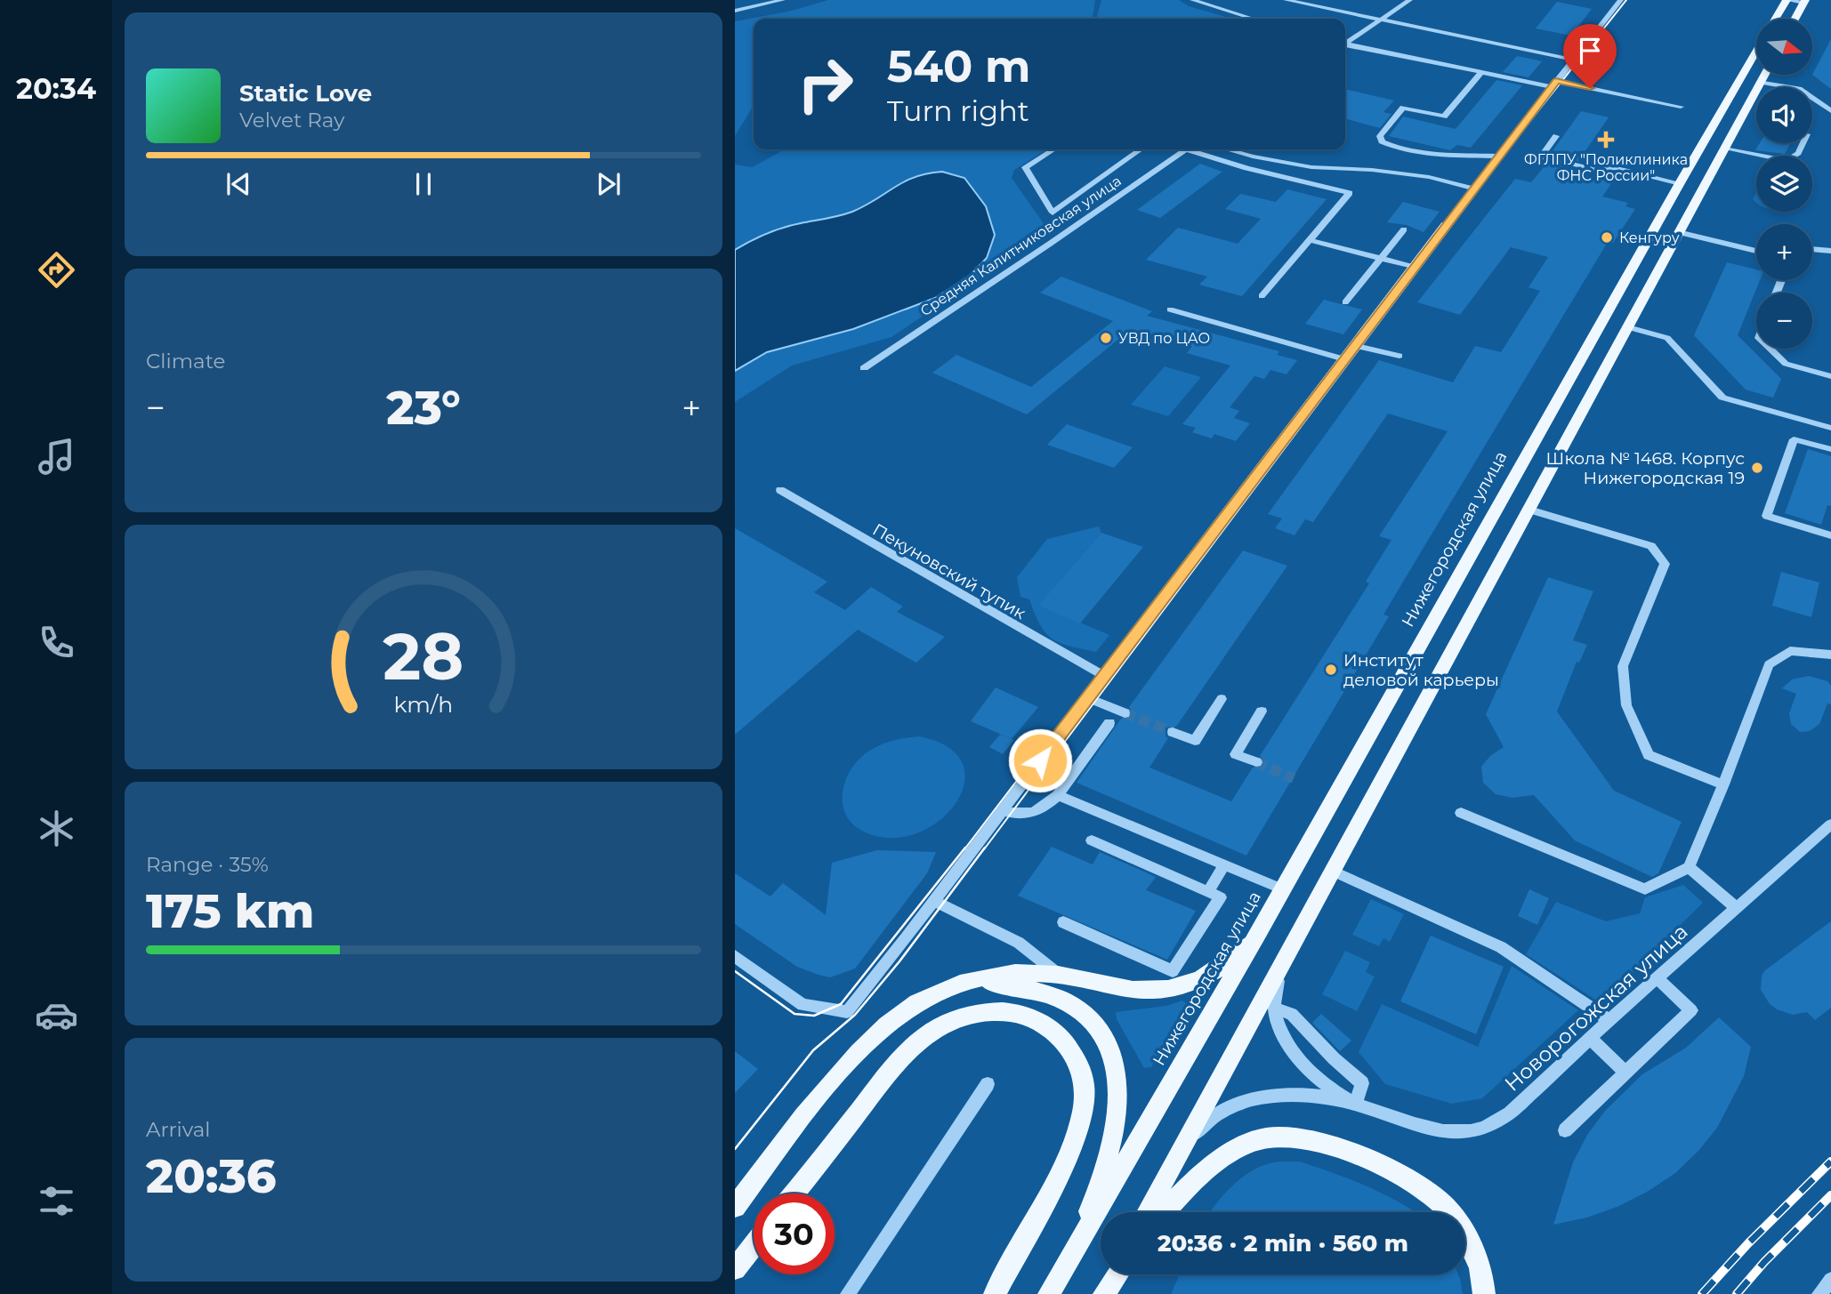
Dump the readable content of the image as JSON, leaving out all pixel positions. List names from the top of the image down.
{
  "streets": {
    "main road": ["Нижегородская улица"],
    "street": ["Средняя Калитниковская улица", "Пекуновский тупик", "Новорогожская улица"]
  },
  "places": {
    "health": ["ФГЛПУ \"Поликлиника ФНС России\""],
    "other": [
      "Кенгуру",
      "УВД по ЦАО",
      "Школа № 1468. Корпус Нижегородская 19",
      "Институт деловой карьеры"
    ]
  },
  "north": "right",
  "page": {
    "tabs": "20:34",
    "map_buttons": ["+", "−"],
    "turn": ["540 m", "Turn right"],
    "song": ["Static Love", "Velvet Ray"],
    "tile": [
      "Climate",
      ["Range · 35%", "175 km"],
      ["Arrival", "20:36"]
    ],
    "heat": ["−", "23°", "+"],
    "limit": "30",
    "trip": "20:36 · 2 min · 560 m",
    "gauge": ["28", "km/h"]
  }
}
